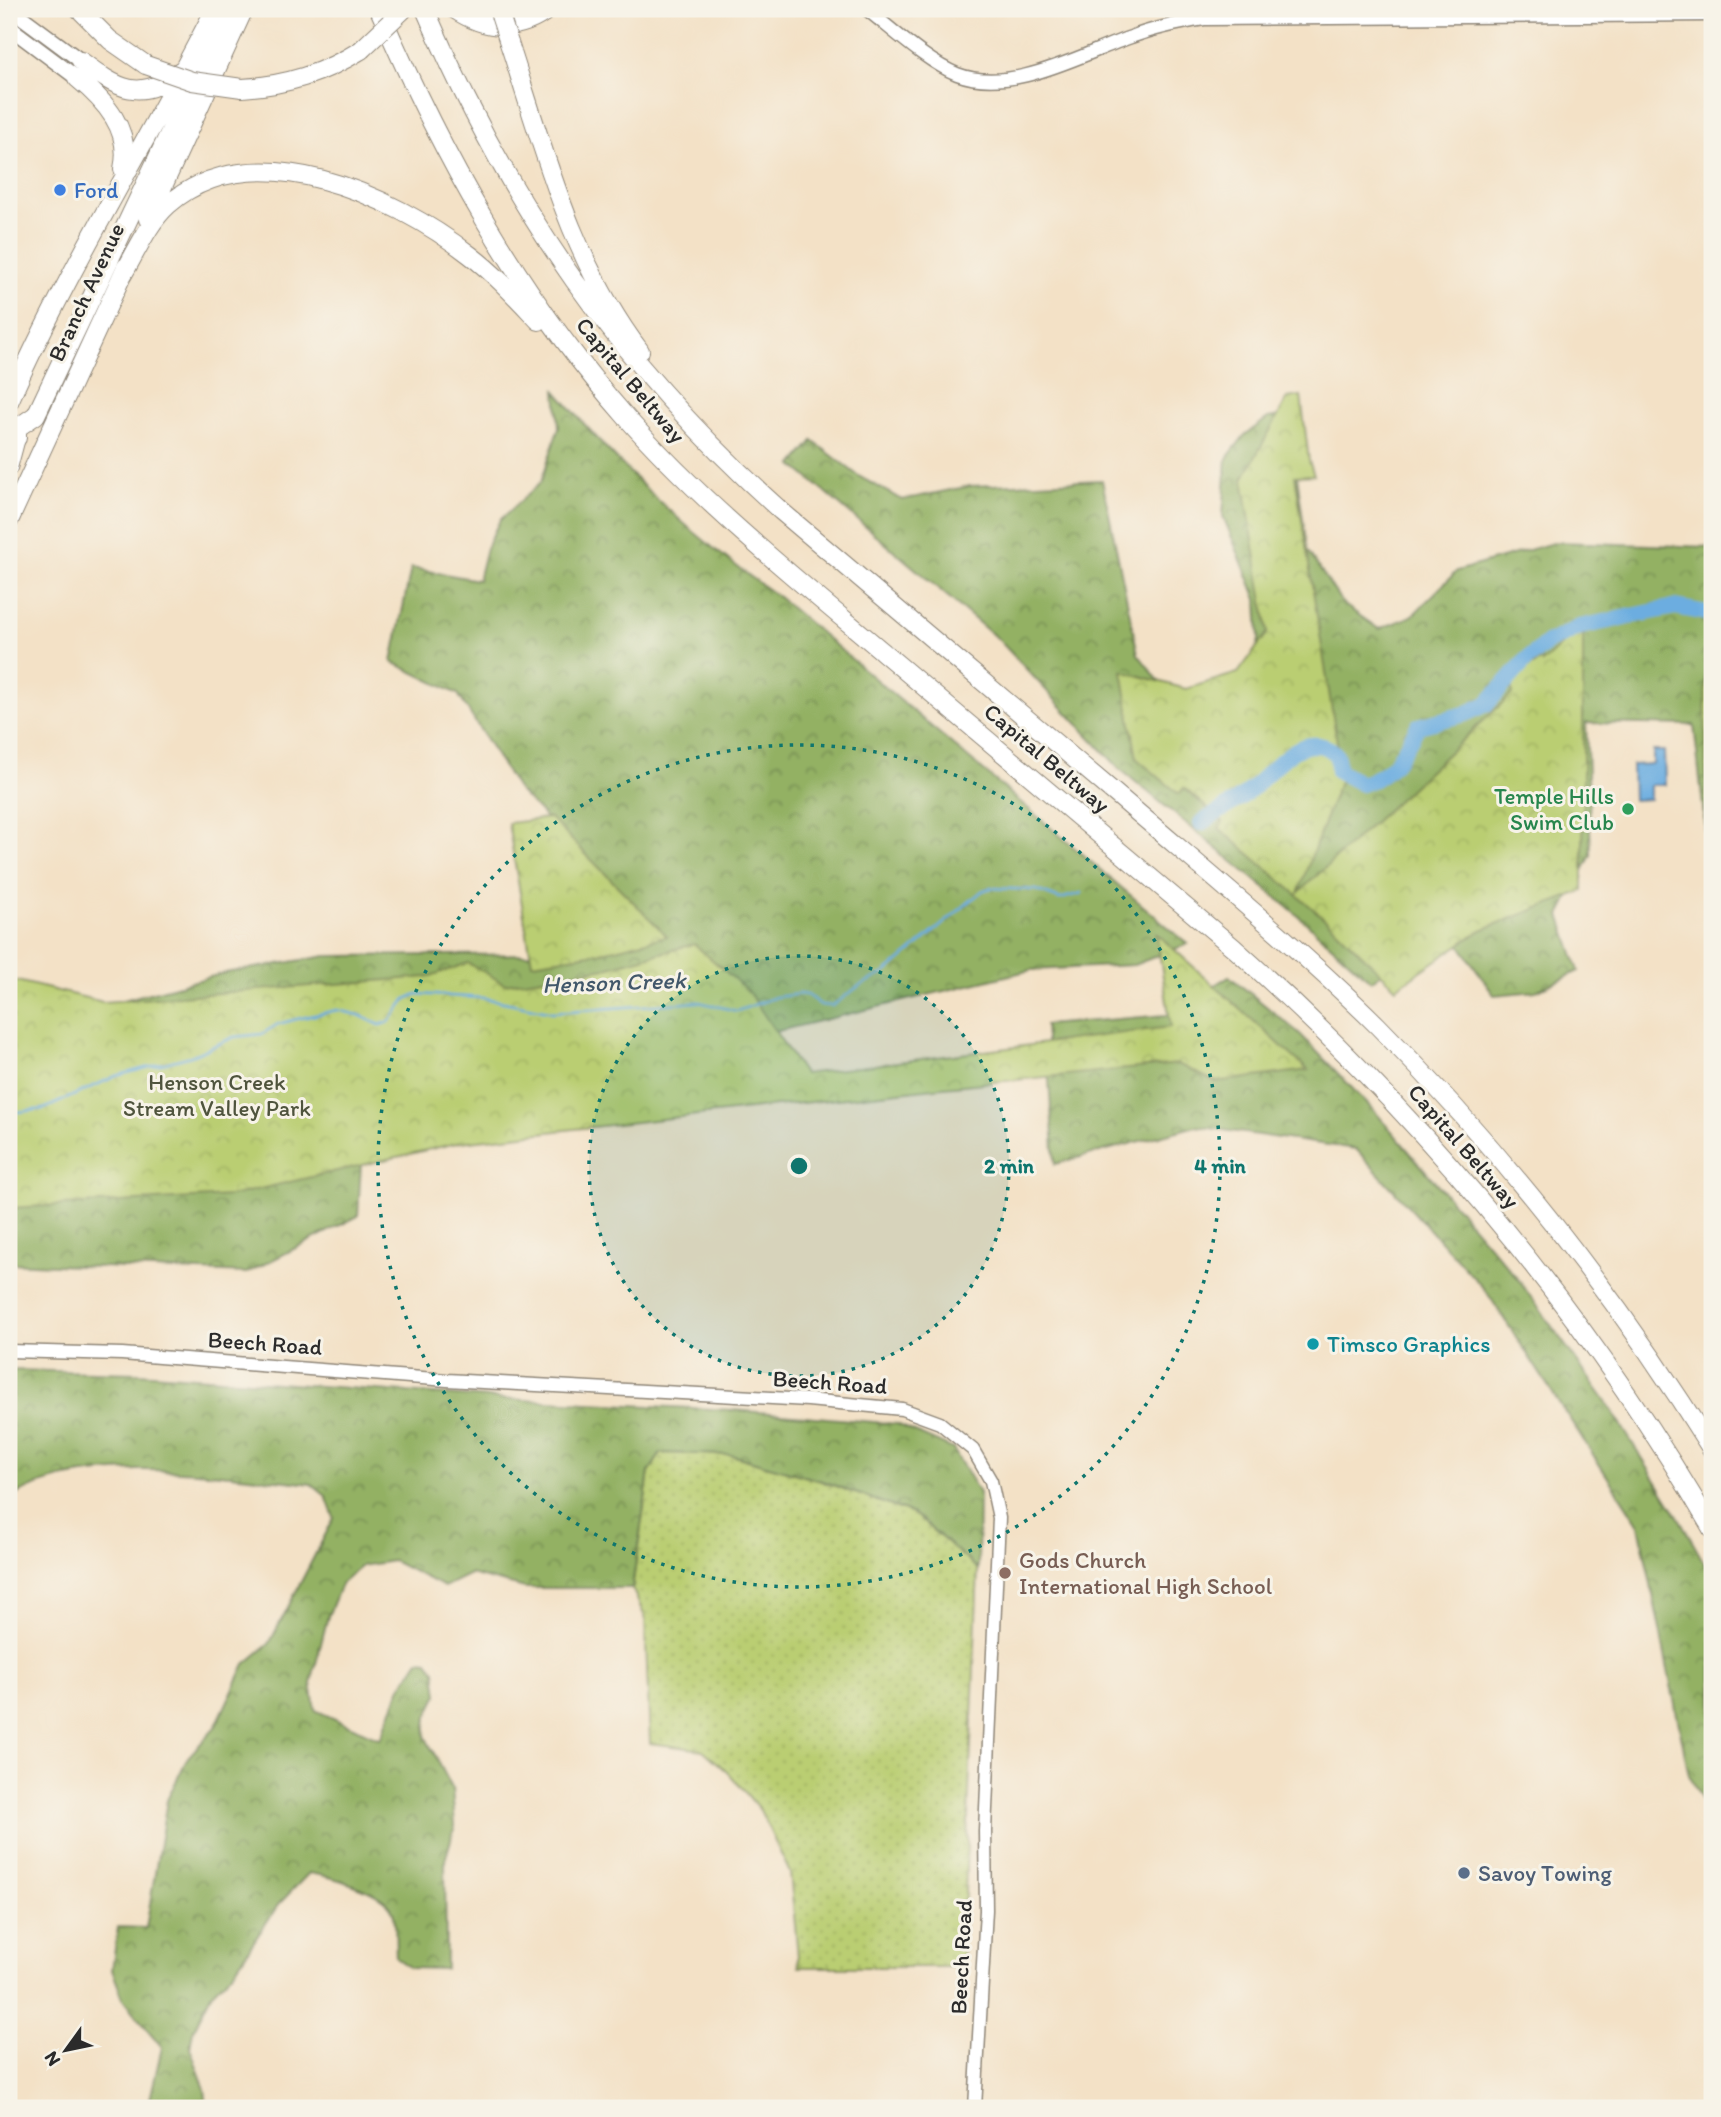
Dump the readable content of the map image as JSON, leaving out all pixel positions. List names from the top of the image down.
{
  "streets": {
    "highway": ["Branch Avenue", "Capital Beltway"],
    "street": ["Beech Road"]
  },
  "water": ["Henson Creek"],
  "parks": ["Henson Creek Stream Valley Park"],
  "places": [
    "Ford",
    "Temple Hills Swim Club",
    "Timsco Graphics",
    "Gods Church International High School",
    "Savoy Towing"
  ],
  "north": "bottom left",
  "rings": ["2 min", "4 min"]
}
